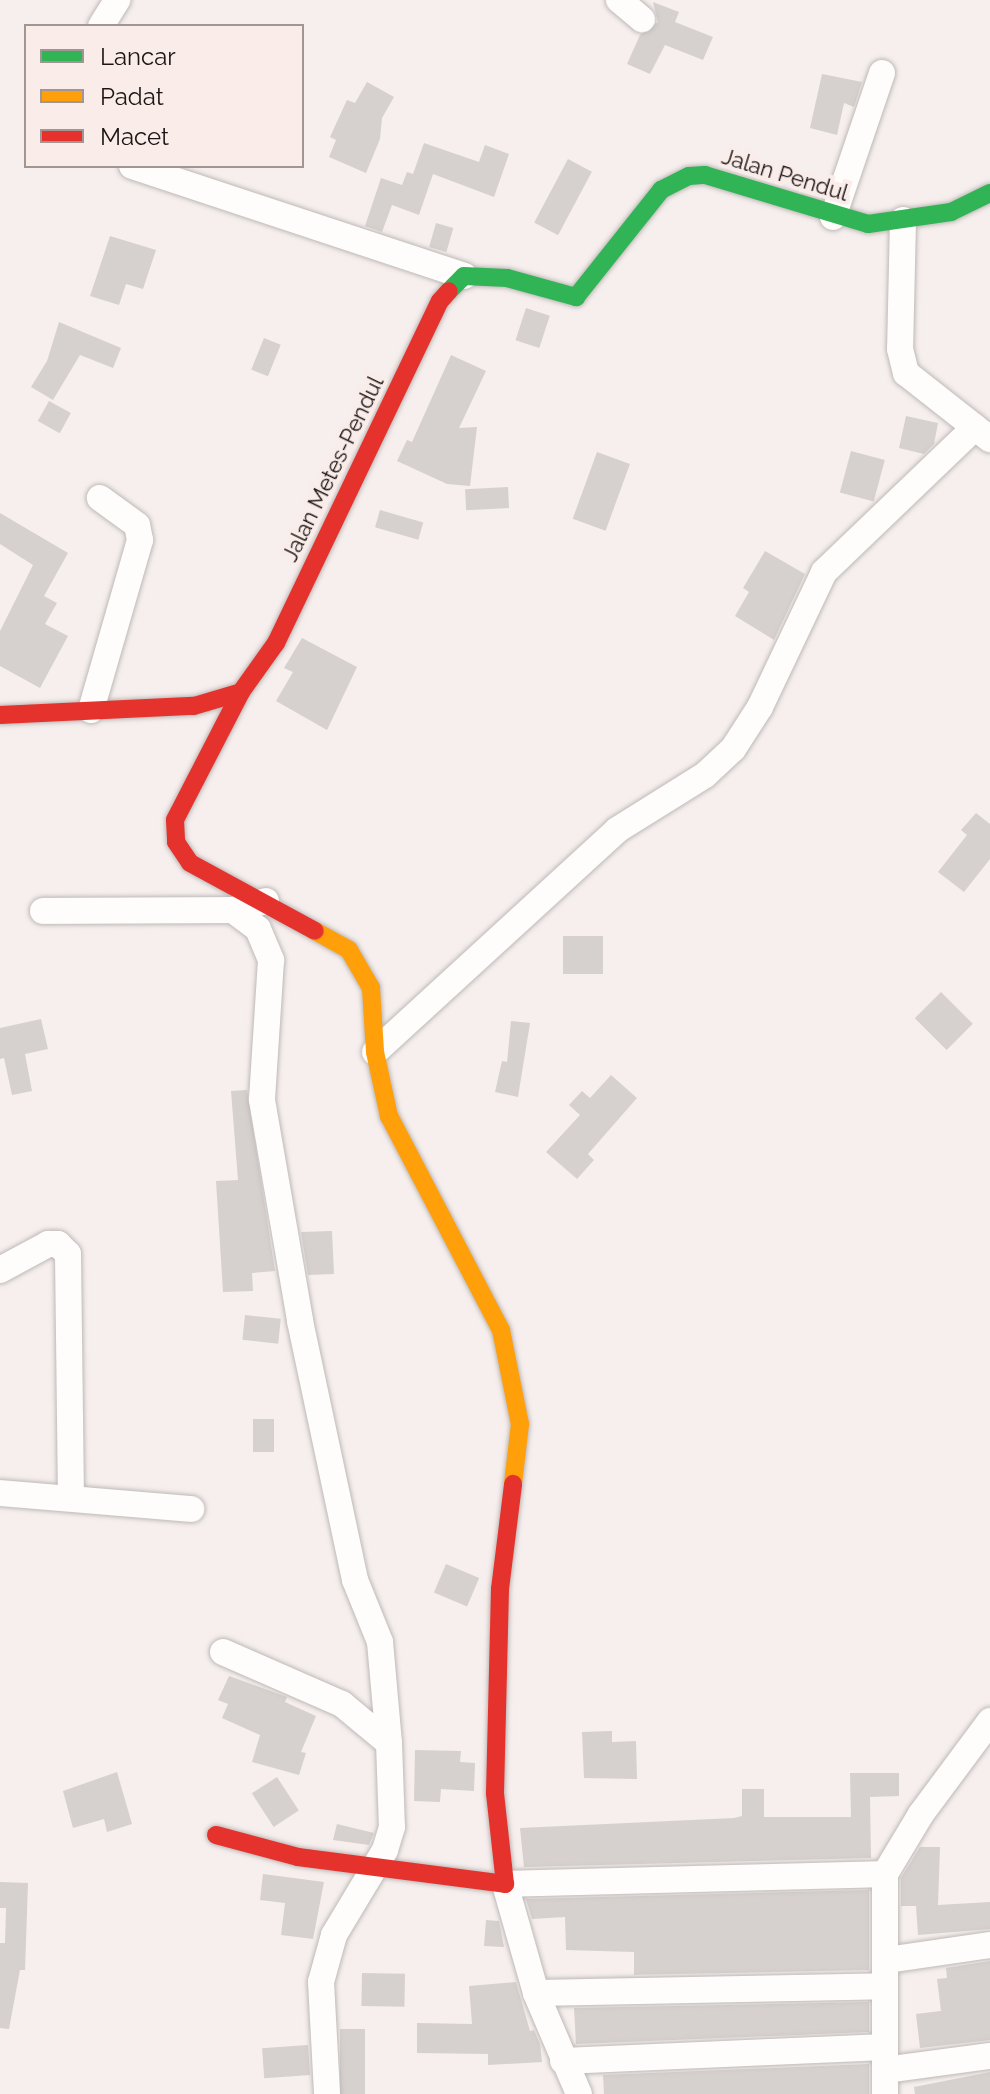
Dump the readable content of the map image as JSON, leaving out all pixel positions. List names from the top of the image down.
{
  "streets": {
    "street": ["Jalan Pendul", "Jalan Metes-Pendul"]
  },
  "crossings": [
    ["Jalan Pendul", "Jalan Metes-Pendul"]
  ],
  "legend": ["Lancar", "Padat", "Macet"]
}
